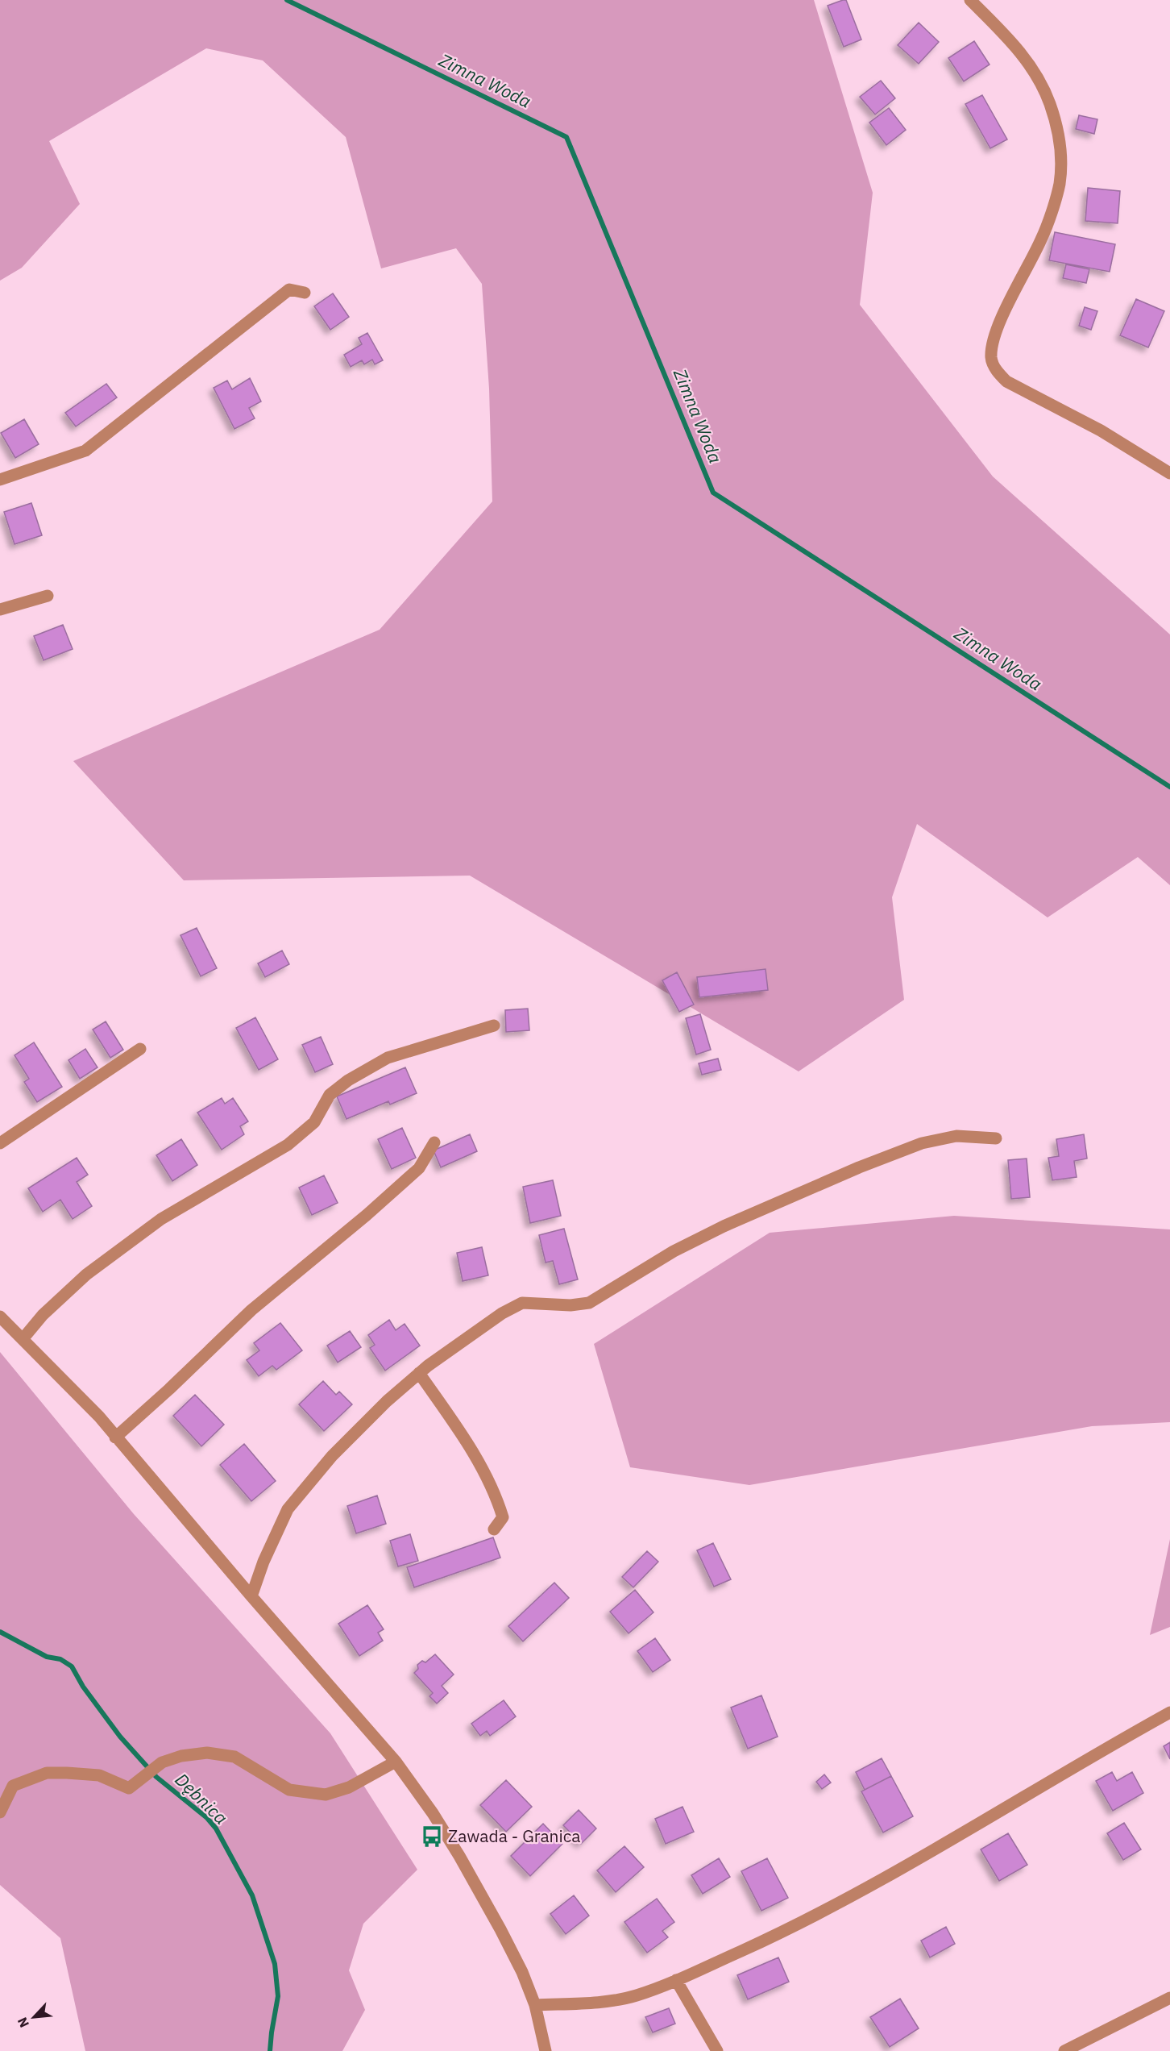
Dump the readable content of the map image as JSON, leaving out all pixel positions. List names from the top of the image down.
{
  "water": ["Zimna Woda", "Dębnica"],
  "places": {
    "bus stop": ["Zawada - Granica"]
  },
  "north": "bottom left"
}
